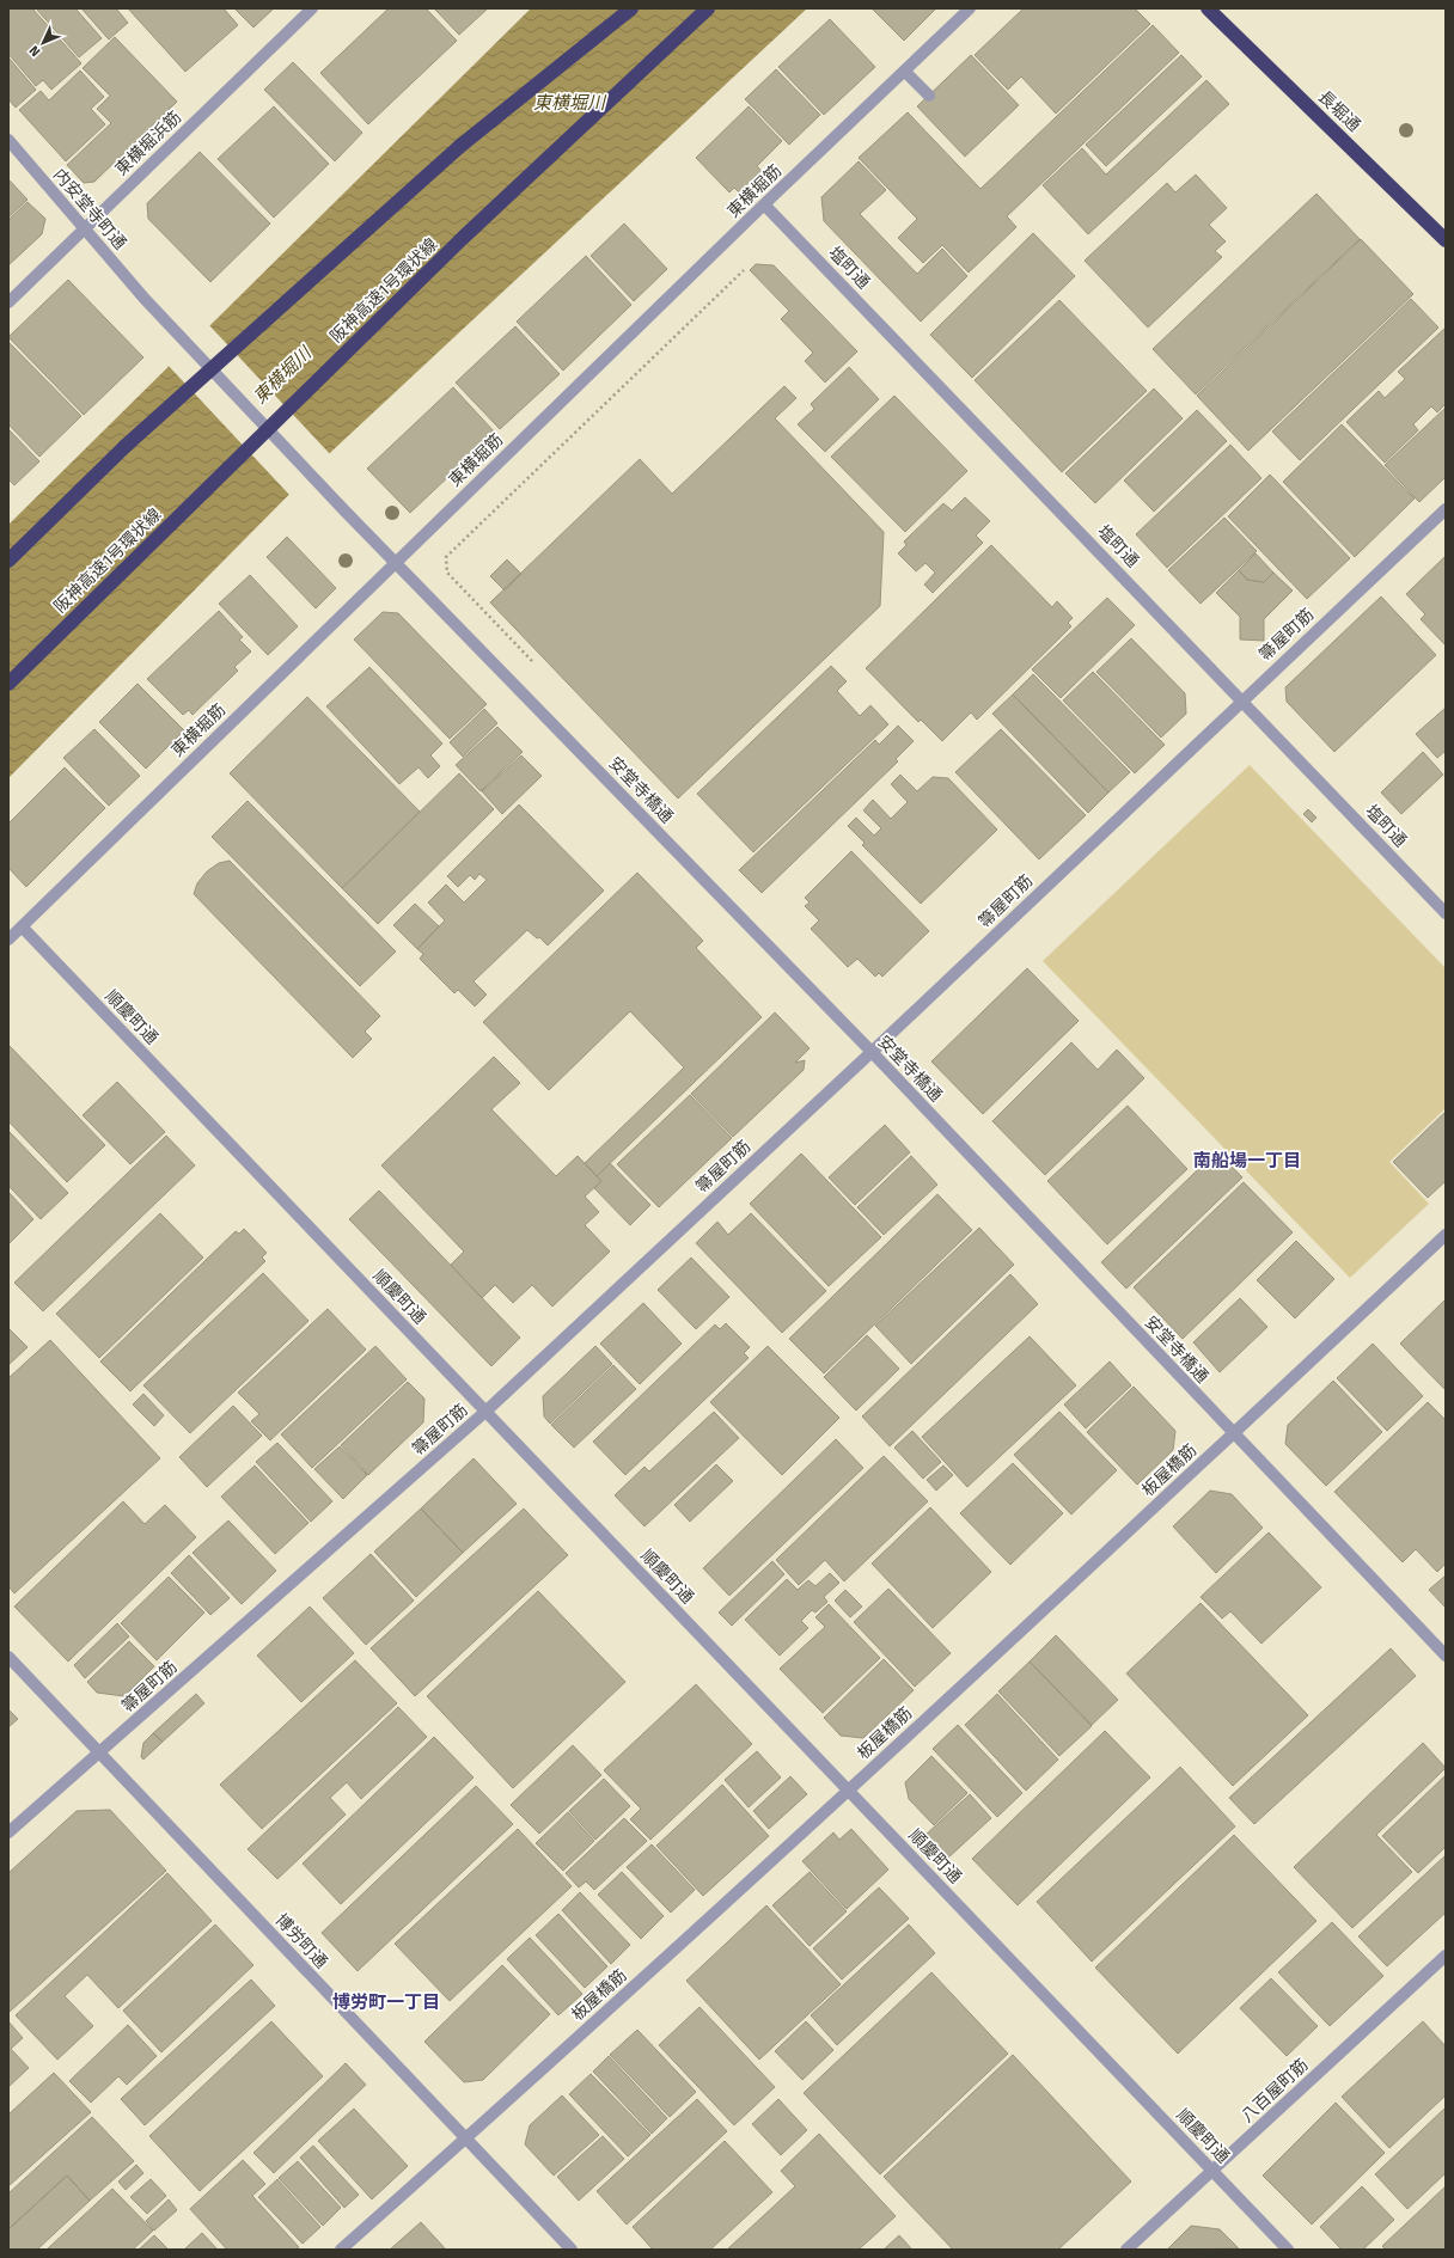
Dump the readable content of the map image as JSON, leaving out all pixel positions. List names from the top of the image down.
{
  "streets": {
    "highway": ["長堀通", "阪神高速1号環状線"],
    "street": [
      "東横堀浜筋",
      "東横堀筋",
      "内安堂寺町通",
      "塩町通",
      "箒屋町筋",
      "安堂寺橋通",
      "順慶町通",
      "板屋橋筋",
      "博労町通",
      "八百屋町筋"
    ]
  },
  "crossings": [
    ["東横堀浜筋", "内安堂寺町通"],
    ["東横堀筋", "塩町通"],
    ["東横堀筋", "安堂寺橋通"],
    ["東横堀筋", "順慶町通"],
    ["内安堂寺町通", "安堂寺橋通"],
    ["塩町通", "箒屋町筋"],
    ["箒屋町筋", "安堂寺橋通"],
    ["箒屋町筋", "順慶町通"],
    ["箒屋町筋", "博労町通"],
    ["安堂寺橋通", "板屋橋筋"],
    ["順慶町通", "板屋橋筋"],
    ["順慶町通", "八百屋町筋"],
    ["板屋橋筋", "博労町通"]
  ],
  "districts": ["南船場一丁目", "博労町一丁目"],
  "water": ["東横堀川"],
  "north": "bottom left"
}
